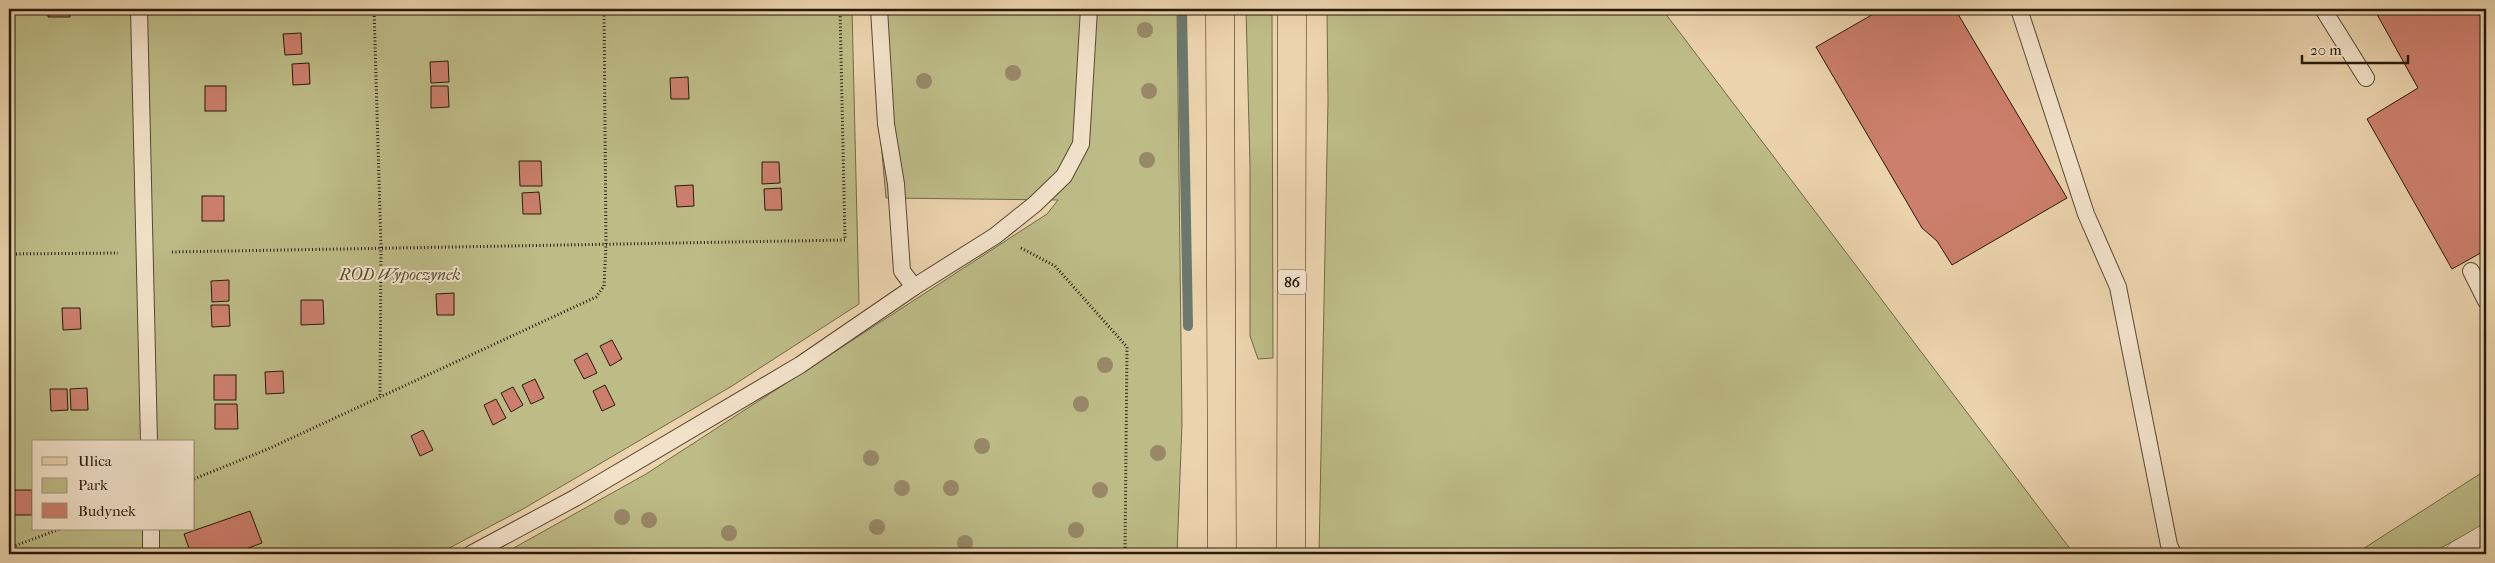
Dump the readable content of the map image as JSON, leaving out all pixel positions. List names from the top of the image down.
{
  "streets": {
    "main road": ["86"]
  },
  "parks": ["ROD Wypoczynek"],
  "legend": ["Ulica", "Park", "Budynek"],
  "scale_bar": "20 m"
}
